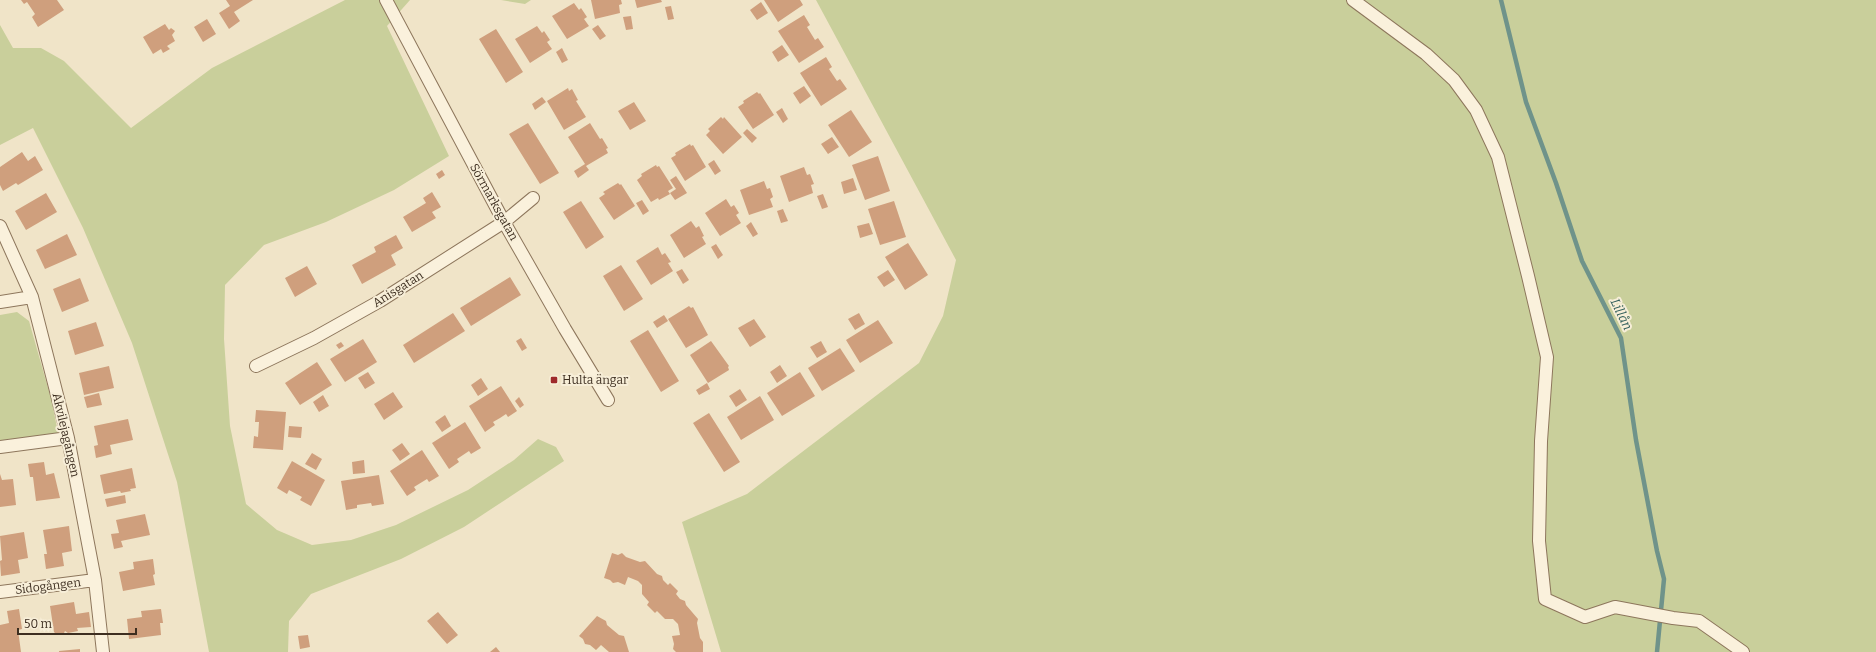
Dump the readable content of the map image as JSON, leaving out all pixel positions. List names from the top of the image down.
{
  "streets": {
    "street": [
      "Sörmarksgatan",
      "Anisgatan",
      "Akvilejagången",
      "Sidogången"
    ]
  },
  "crossings": [
    ["Sörmarksgatan", "Anisgatan"],
    ["Akvilejagången", "Sidogången"]
  ],
  "water": ["Lillån"],
  "places": {
    "transit": ["Hulta ängar"]
  },
  "scale_bar": "50 m"
}
